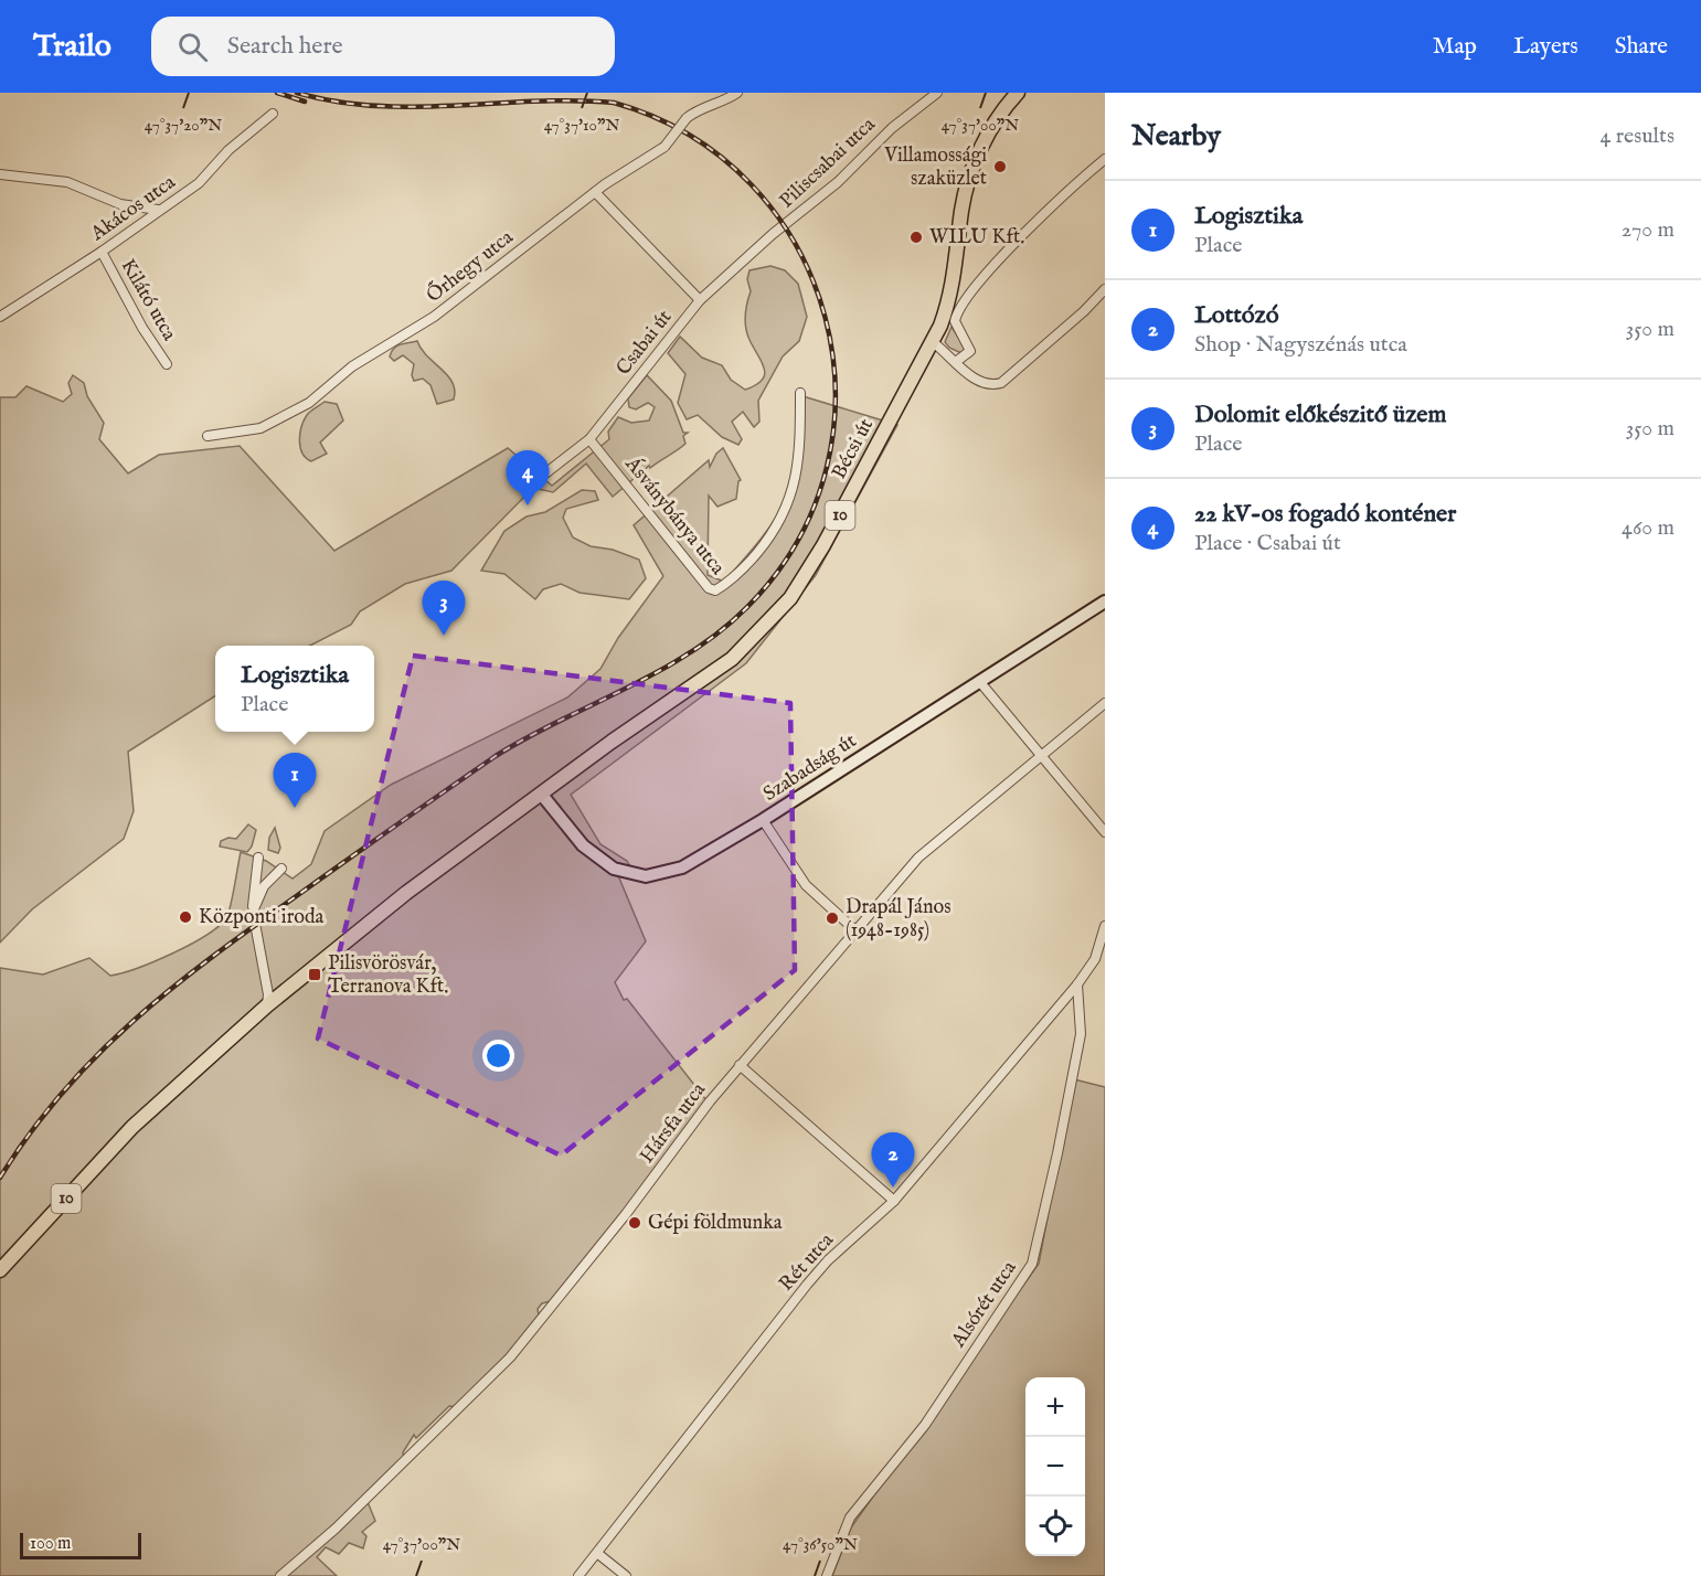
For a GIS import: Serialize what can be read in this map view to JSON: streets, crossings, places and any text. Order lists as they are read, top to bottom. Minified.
{"streets":{"main road":["Bécsi út","10","Szabadság út"],"street":["Piliscsabai utca","Akácos utca","Őrhegy utca","Kilátó utca","Csabai út","Ásványbánya utca","Hársfa utca","Rét utca","Alsórét utca"]},"crossings":[["Piliscsabai utca","Csabai út"],["Akácos utca","Kilátó utca"],["Csabai út","Ásványbánya utca"],["Bécsi út","10"],["Bécsi út","Szabadság út"],["10","Szabadság út"],["Rét utca","Alsórét utca"]],"places":{"other":["Villamossági szaküzlet","WILU Kft.","Központi iroda","Drapál János (1948-1985)","Gépi földmunka"],"transit":["Pilisvörösvár, Terranova Kft."]},"scale_bar":"100 m","page":{"header":"Trailo","search":"Search here","nav":["Map","Layers","Share"],"heading":["Nearby","4 results"],"list":[{"mark":"1","name":"Logisztika","note":"Place","value":"270 m"},{"mark":"2","name":"Lottózó","note":"Shop · Nagyszénás utca","value":"350 m"},{"mark":"3","name":"Dolomit előkészitő üzem","note":"Place","value":"350 m"},{"mark":"4","name":"22 kV-os fogadó konténer","note":"Place · Csabai út","value":"460 m"}],"pins":["4","3","1","2"],"popup":["Logisztika","Place"],"map_buttons":["+","−"],"scale":"100 m"},"coordinates":["47°37'10\"N","47°37'20\"N","47°37'00\"N","47°36'50\"N"]}
